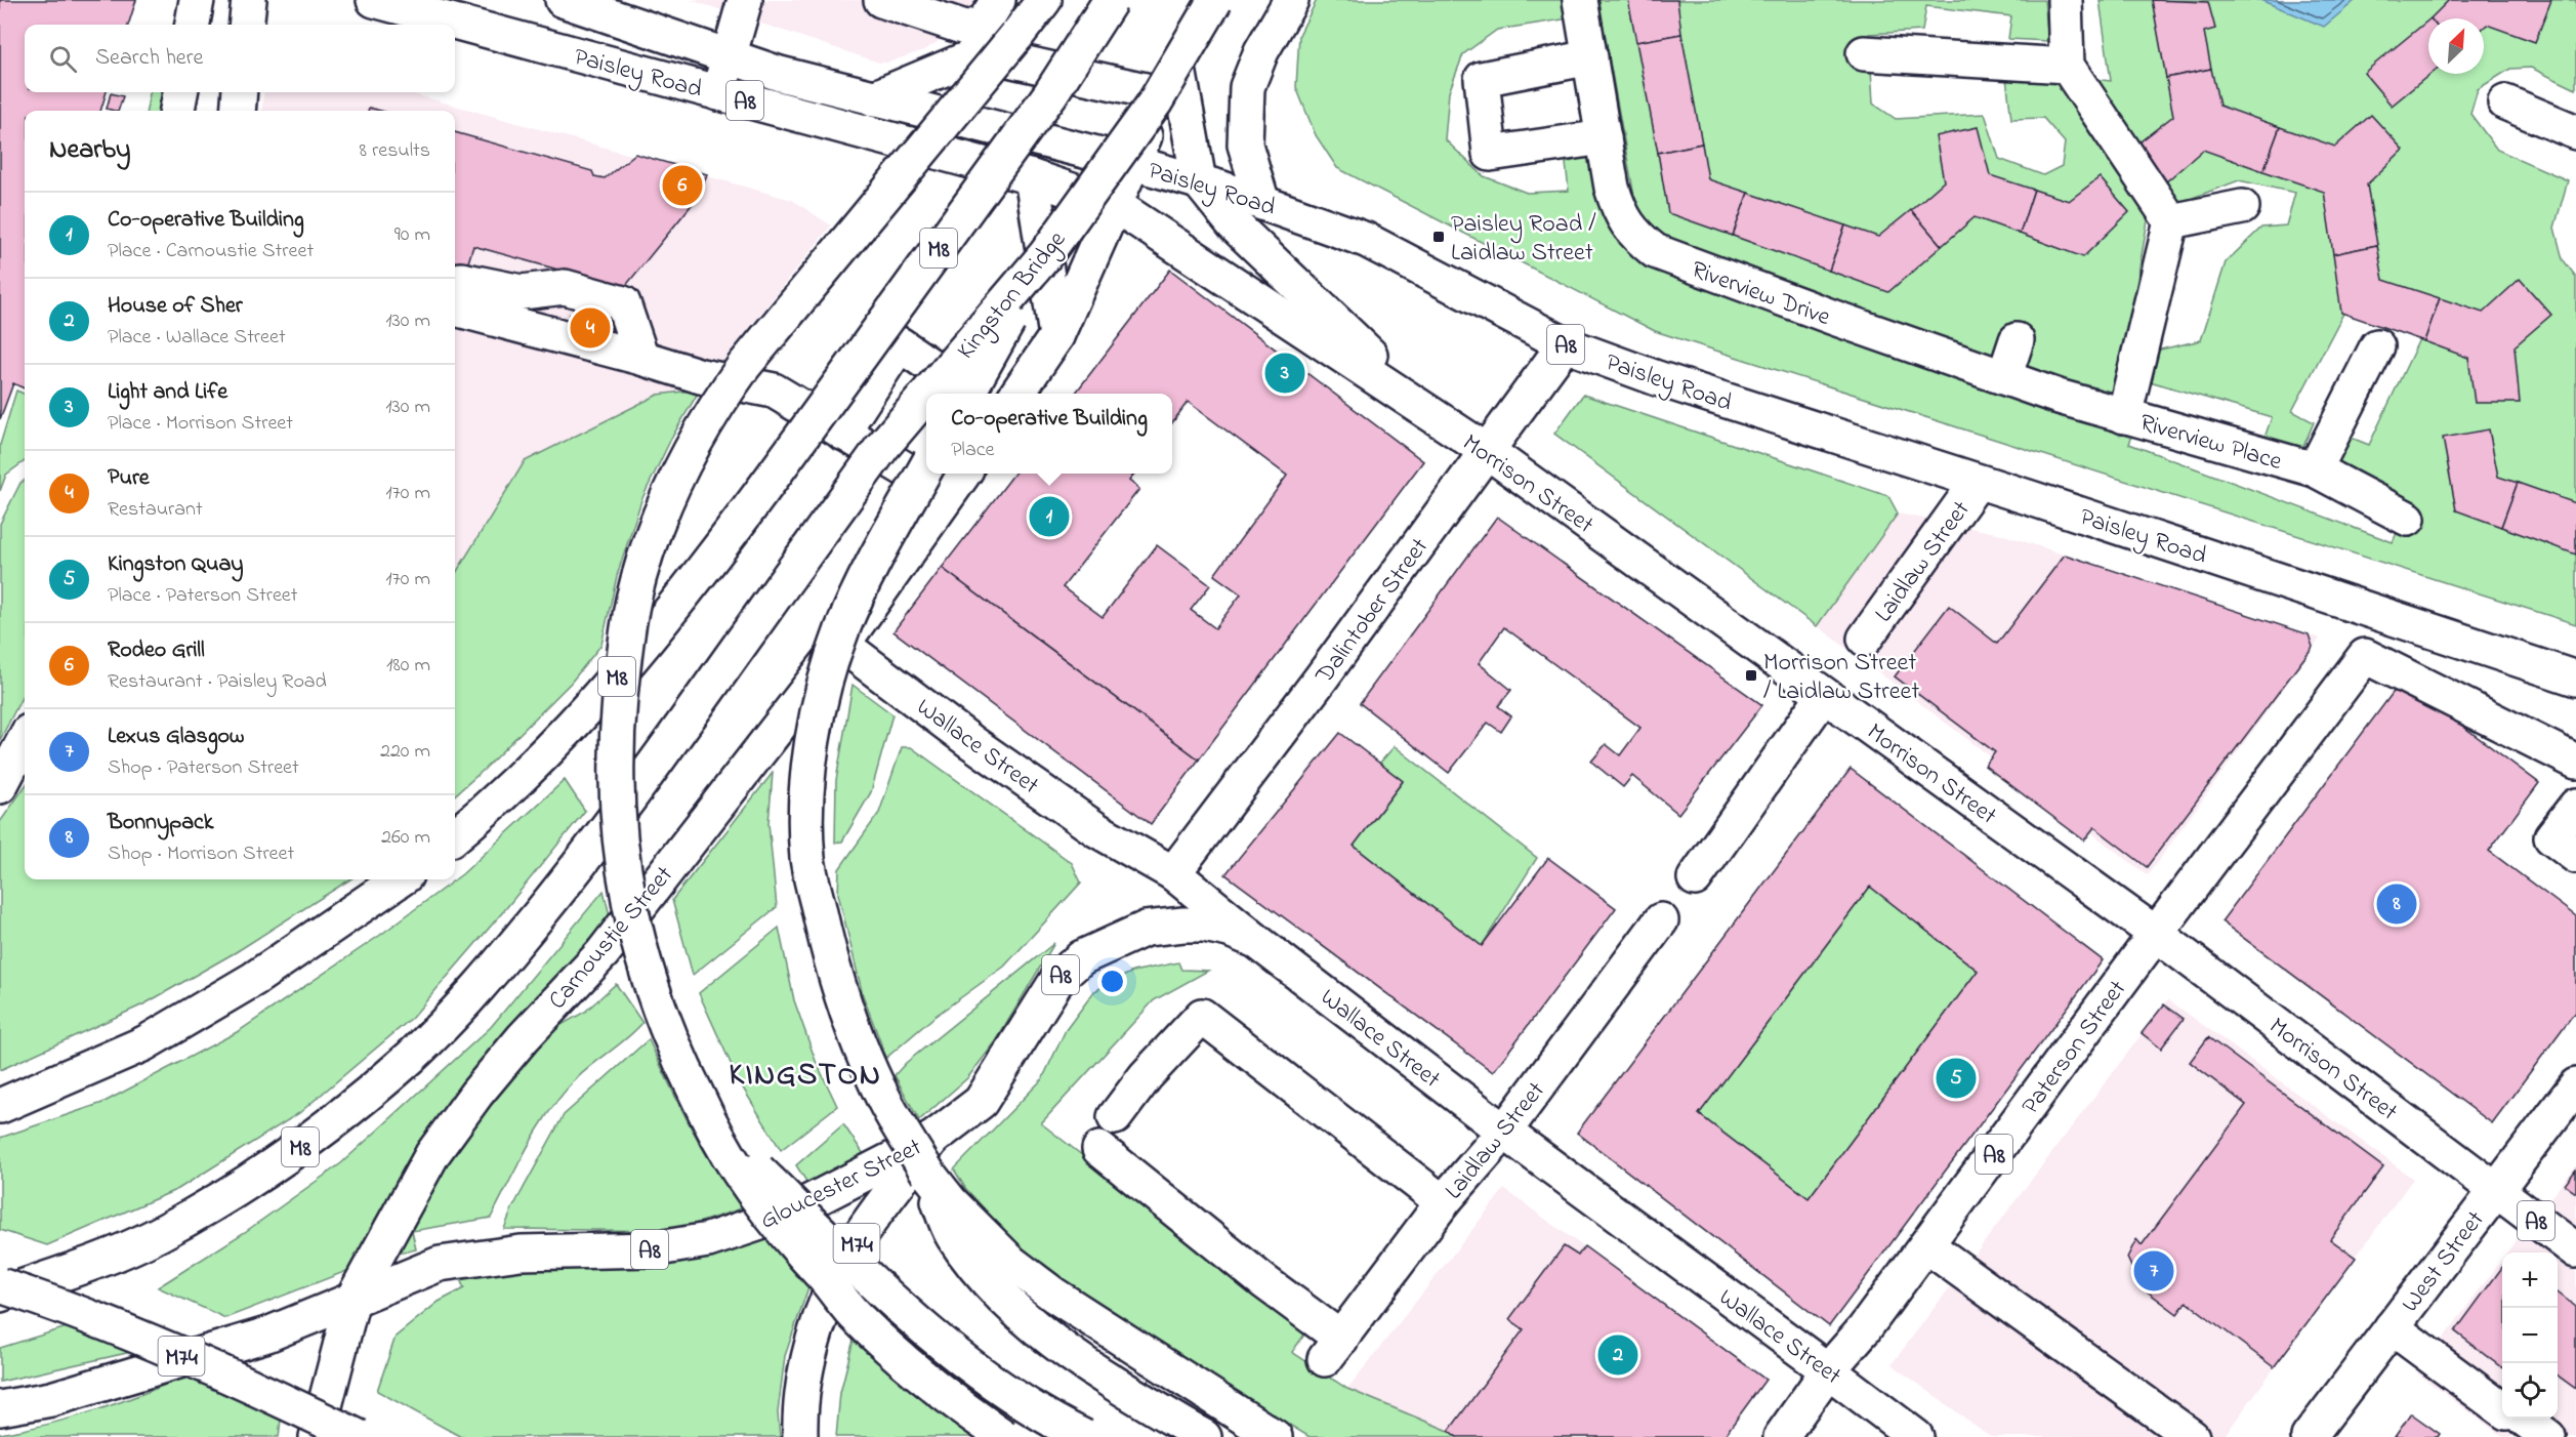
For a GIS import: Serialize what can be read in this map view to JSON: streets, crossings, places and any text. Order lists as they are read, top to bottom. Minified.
{"streets":{"main road":["Paisley Road","A8","M8","Riverview Drive","Kingston Bridge","Riverview Place","Morrison Street","Laidlaw Street","Dalintober Street","Wallace Street","Carnoustie Street","Paterson Street","Gloucester Street","M74","West Street"]},"crossings":[["Paisley Road","Morrison Street"],["Paisley Road","Laidlaw Street"],["Paisley Road","Dalintober Street"],["A8","Morrison Street"],["A8","Wallace Street"],["A8","Gloucester Street"],["A8","M74"],["A8","West Street"],["Riverview Drive","Riverview Place"],["Morrison Street","Dalintober Street"],["Morrison Street","Paterson Street"],["Morrison Street","West Street"],["Laidlaw Street","Wallace Street"],["Dalintober Street","Wallace Street"],["Wallace Street","Carnoustie Street"],["Wallace Street","Paterson Street"],["Carnoustie Street","Gloucester Street"],["Gloucester Street","M74"]],"districts":["KINGSTON"],"places":{"transit":["Paisley Road / Laidlaw Street","Morrison Street / Laidlaw Street"]},"north":"top right","page":{"search":"Search here","heading":["Nearby","8 results"],"pins":["6","4","3","1","8","5","7","2"],"list":[{"mark":"1","name":"Co-operative Building","note":"Place · Carnoustie Street","value":"90 m"},{"mark":"2","name":"House of Sher","note":"Place · Wallace Street","value":"130 m"},{"mark":"3","name":"Light and Life","note":"Place · Morrison Street","value":"130 m"},{"mark":"4","name":"Pure","note":"Restaurant","value":"170 m"},{"mark":"5","name":"Kingston Quay","note":"Place · Paterson Street","value":"170 m"},{"mark":"6","name":"Rodeo Grill","note":"Restaurant · Paisley Road","value":"180 m"},{"mark":"7","name":"Lexus Glasgow","note":"Shop · Paterson Street","value":"220 m"},{"mark":"8","name":"Bonnypack","note":"Shop · Morrison Street","value":"260 m"}],"popup":["Co-operative Building","Place"],"map_buttons":["+","−"]}}
